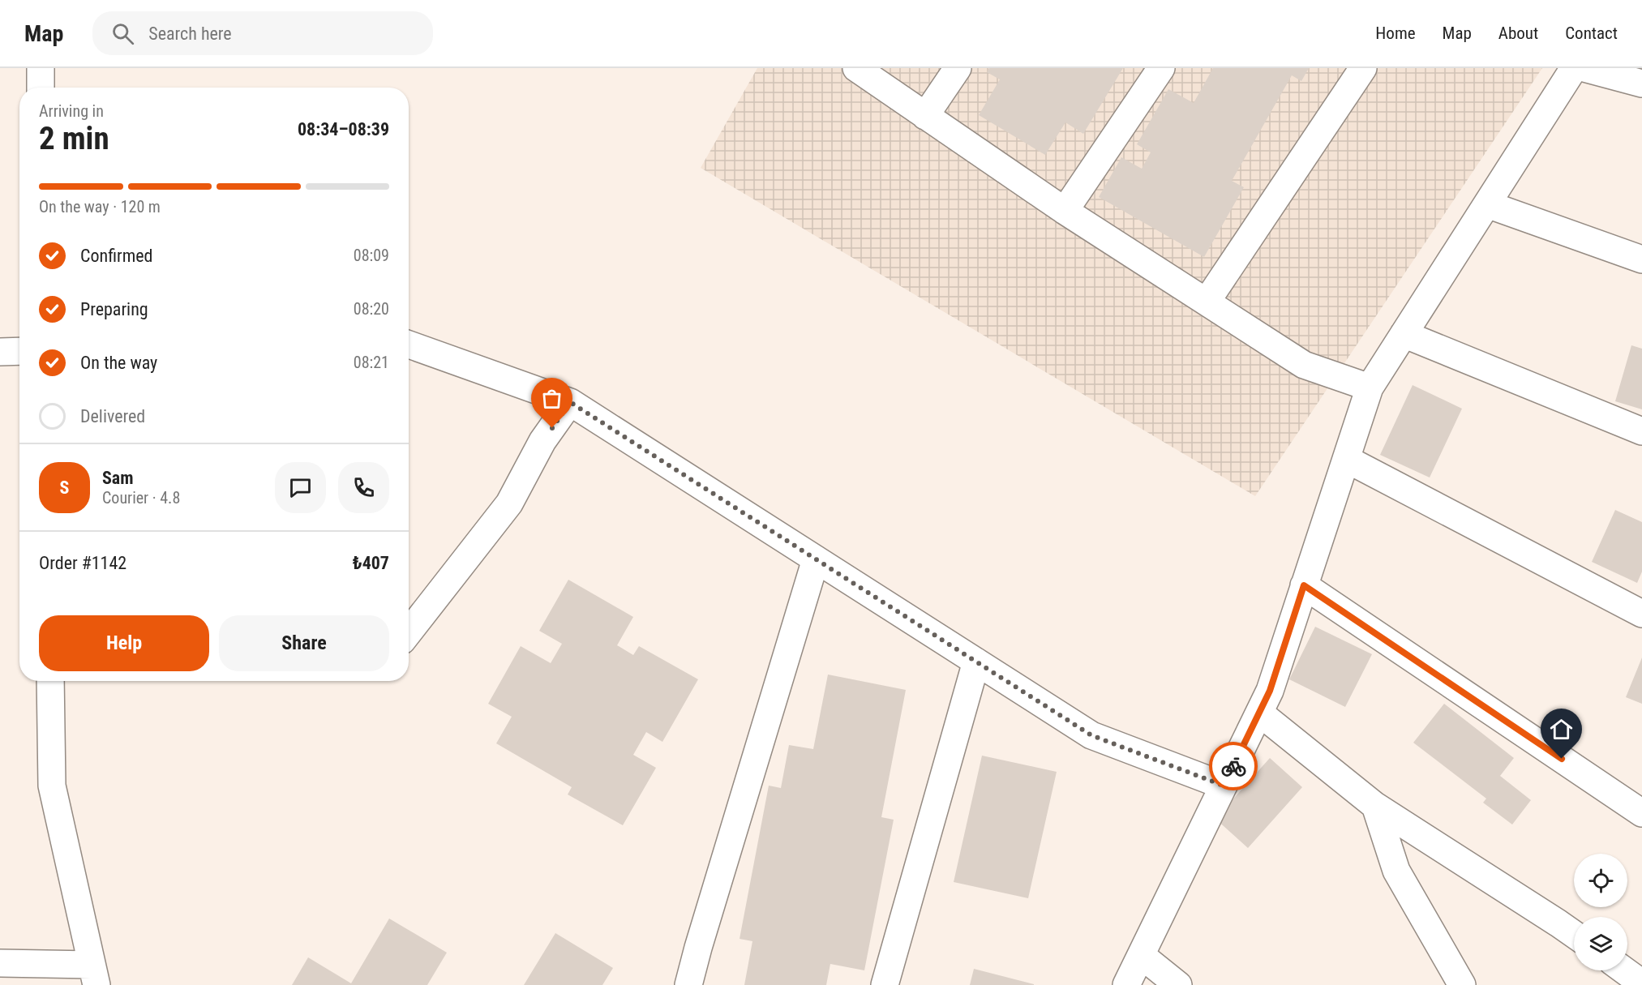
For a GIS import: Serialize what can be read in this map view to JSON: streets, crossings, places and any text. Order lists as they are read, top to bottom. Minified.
{"page":{"header":"Map","search":"Search here","nav":["Home","Map","About","Contact"],"heading":["2 min","Arriving in","08:34–08:39"],"panel":["Sam","Courier · 4.8","Order #1142","₺407"],"bar":"On the way · 120 m","list":[["Confirmed","08:09"],["Preparing","08:20"],["On the way","08:21"],"Delivered"],"round":"S","buttons":["Help","Share"]}}
